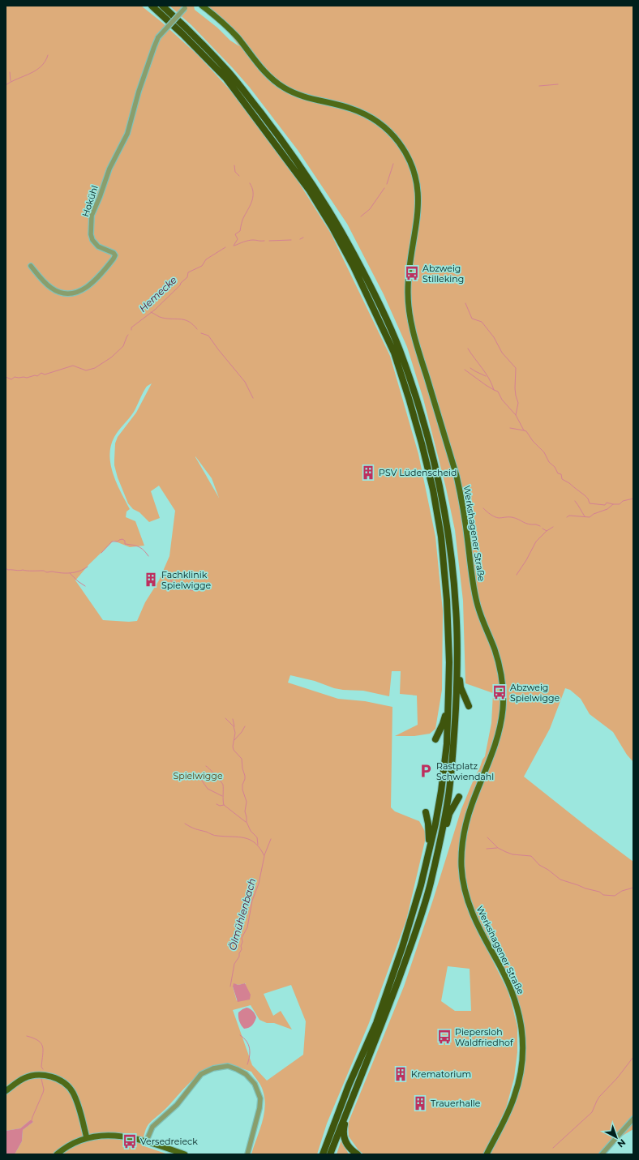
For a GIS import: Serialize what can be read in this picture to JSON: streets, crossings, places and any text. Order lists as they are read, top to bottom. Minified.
{"streets":{"main road":["Werkshagener Straße"],"street":["Hokühl"]},"water":["Hemecke","Ölmühlenbach"],"parks":["Spielwigge"],"places":{"bus stop":["Abzweig Stilleking","Abzweig Spielwigge","Piepersloh Waldfriedhof","Versedreieck"],"building":["PSV Lüdenscheid","Fachklinik Spielwigge","Krematorium","Trauerhalle"],"parking":["Rastplatz Schwiendahl"]},"north":"bottom right"}
